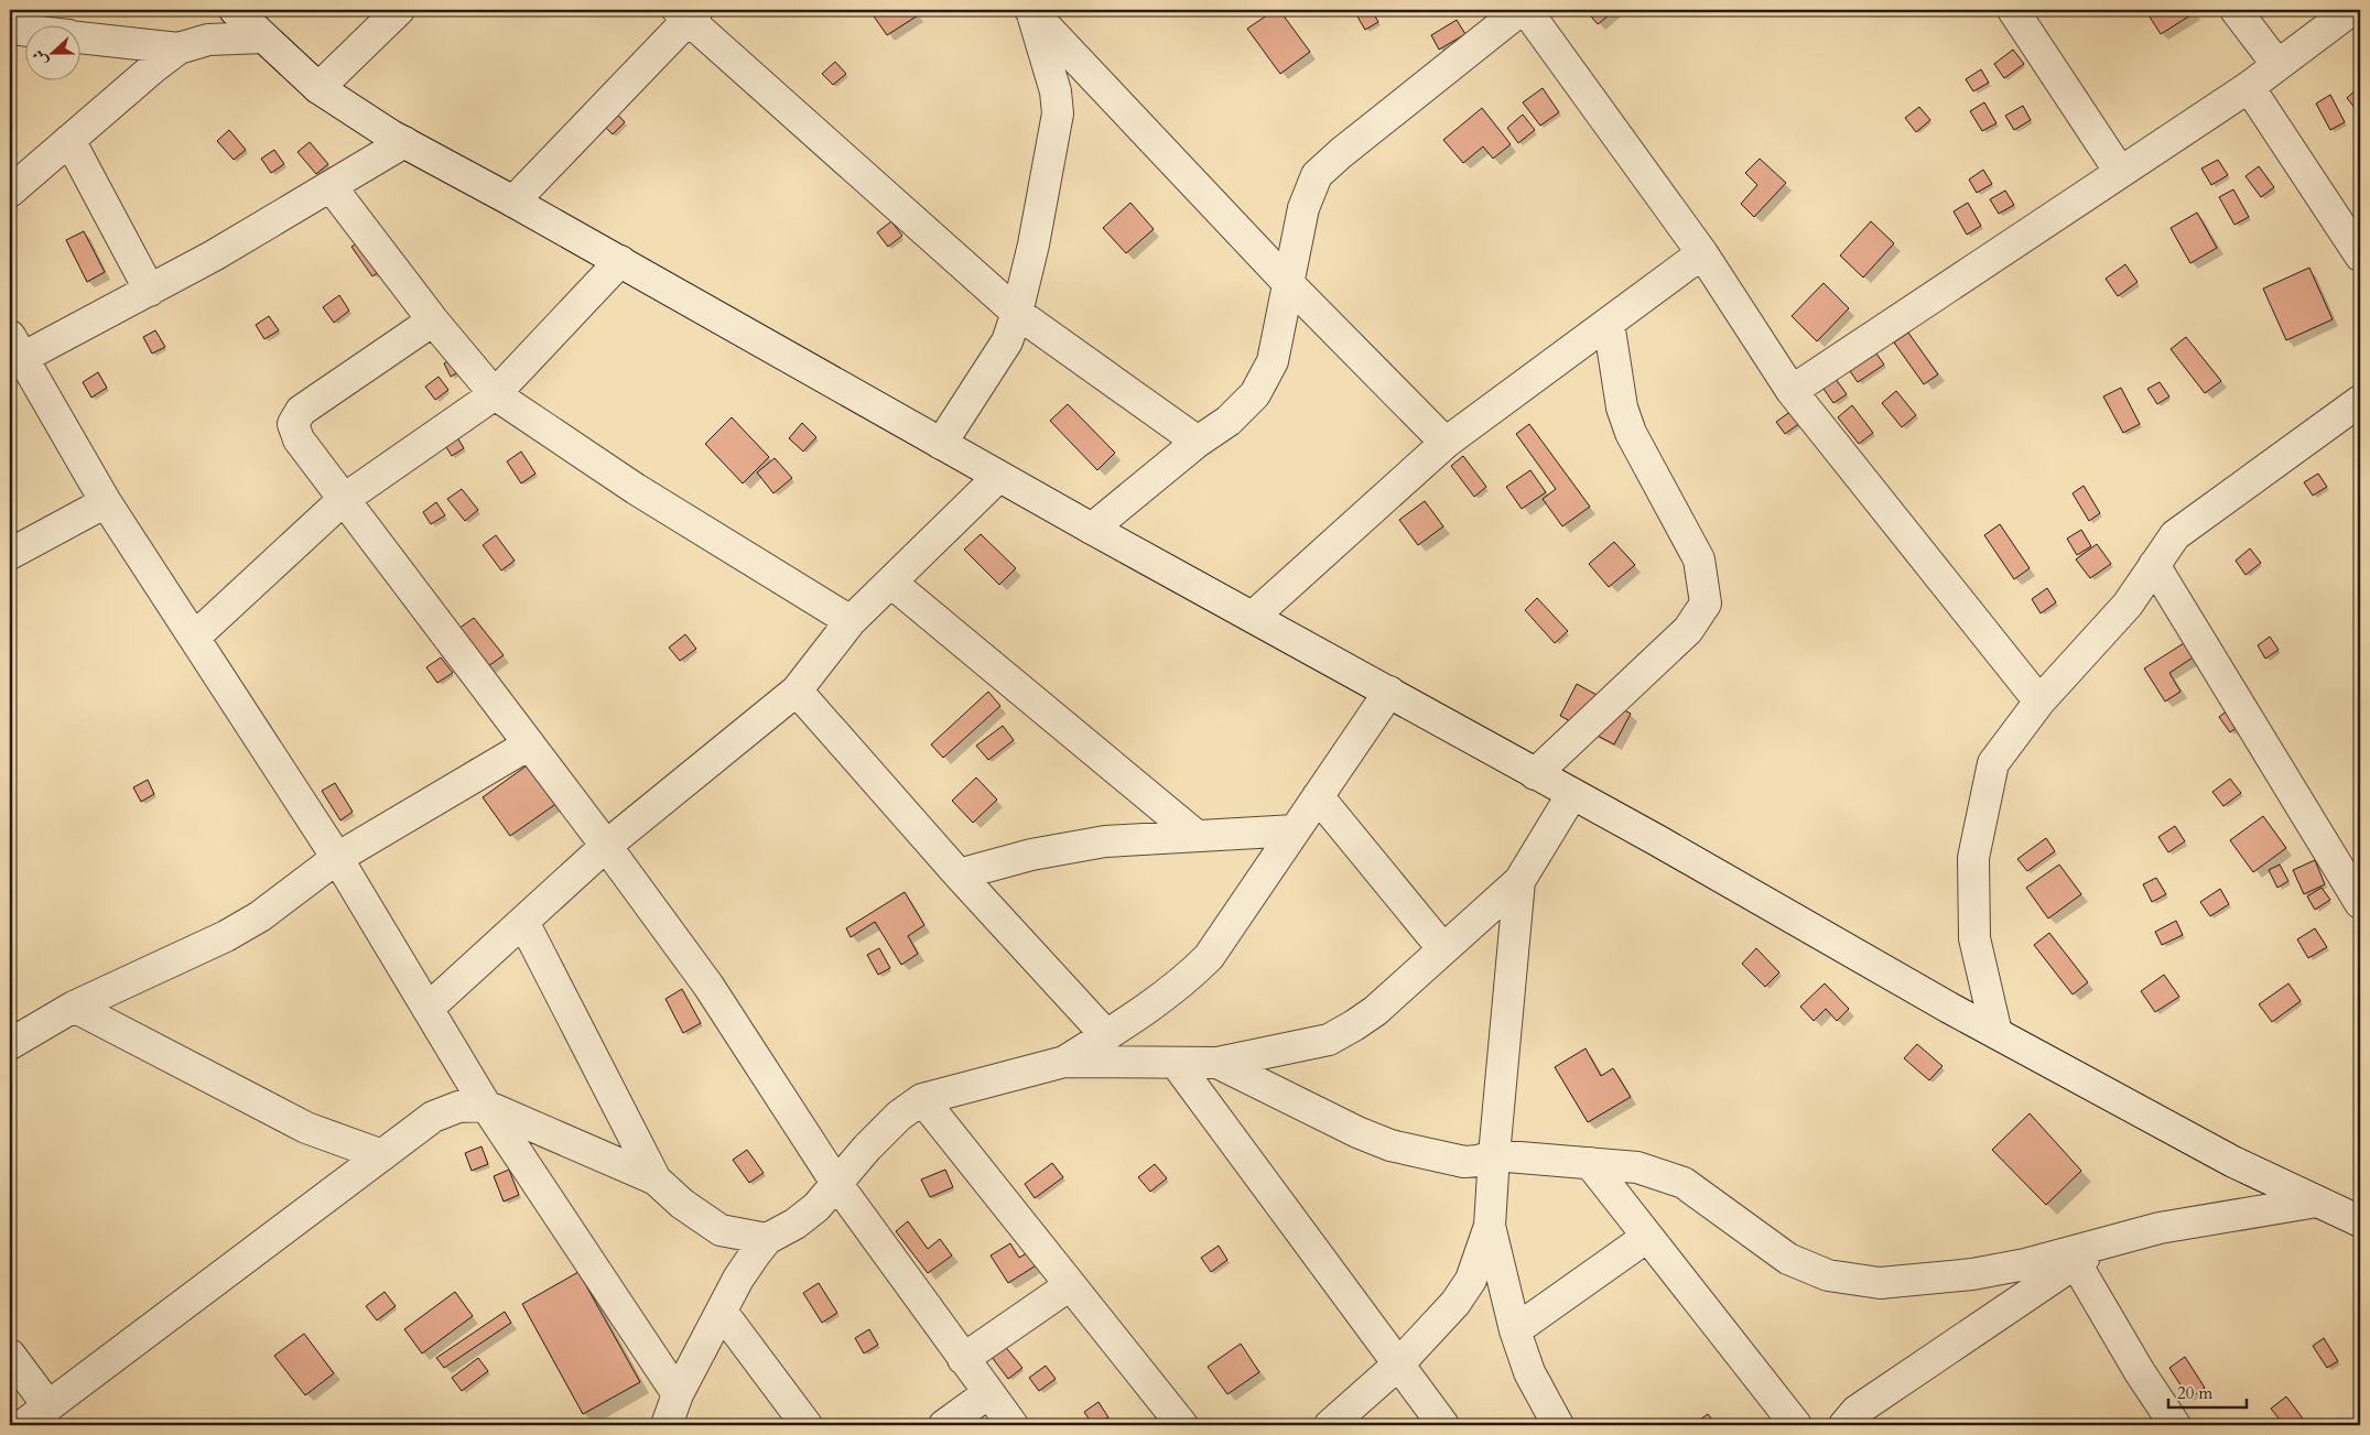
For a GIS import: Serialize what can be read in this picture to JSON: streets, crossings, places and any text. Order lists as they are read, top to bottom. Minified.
{"scale_bar":"20 m","north":"left"}
